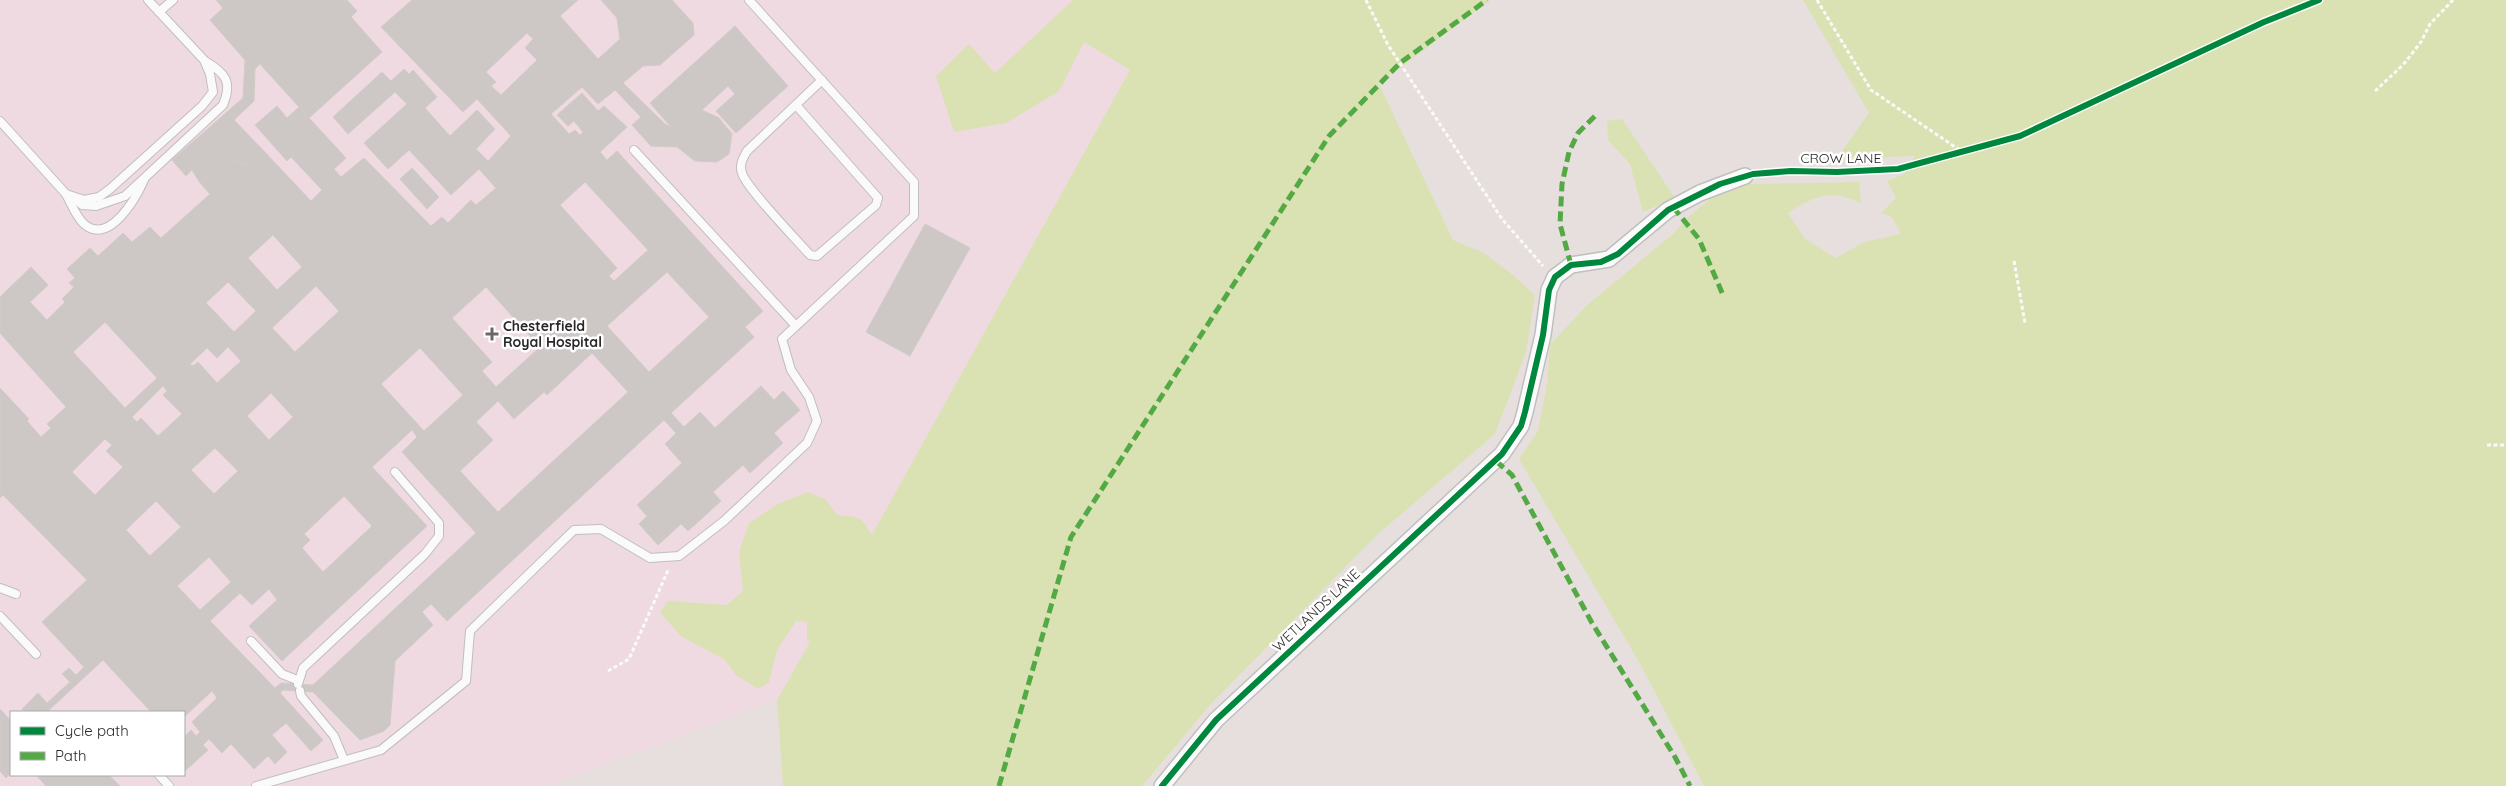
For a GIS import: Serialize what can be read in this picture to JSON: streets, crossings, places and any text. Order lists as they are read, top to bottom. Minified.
{"streets":{"street":["WETLANDS LANE"],"cycle path":["CROW LANE"]},"places":{"health":["Chesterfield Royal Hospital"]},"legend":["Cycle path","Path"]}
